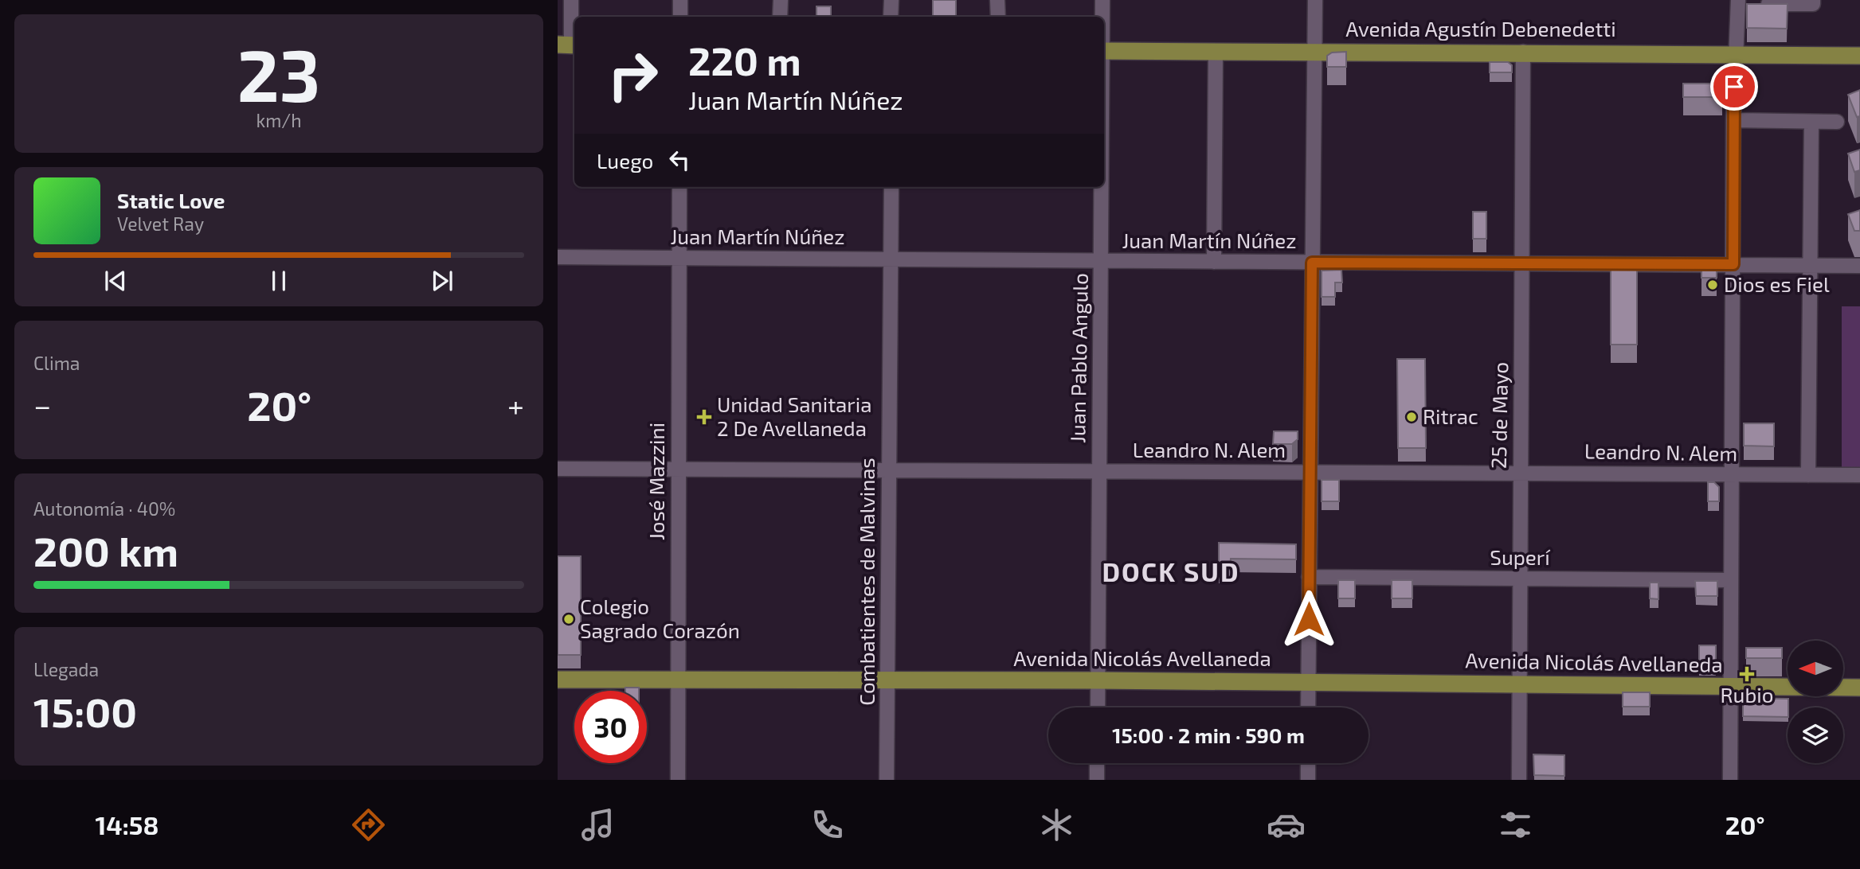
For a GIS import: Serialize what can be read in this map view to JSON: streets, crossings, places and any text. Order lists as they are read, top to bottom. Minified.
{"streets":{"main road":["Avenida Agustín Debenedetti","Avenida Nicolás Avellaneda"],"street":["Juan Martín Núñez","Juan Pablo Angulo","25 de Mayo","Leandro N. Alem","José Mazzini","Superí","Combatientes de Malvinas"]},"crossings":[["Avenida Agustín Debenedetti","25 de Mayo"],["Juan Martín Núñez","Juan Pablo Angulo"],["Juan Martín Núñez","25 de Mayo"],["Juan Martín Núñez","José Mazzini"],["Juan Martín Núñez","Combatientes de Malvinas"],["Juan Pablo Angulo","Leandro N. Alem"],["Juan Pablo Angulo","Avenida Nicolás Avellaneda"],["25 de Mayo","Leandro N. Alem"],["25 de Mayo","Superí"],["25 de Mayo","Avenida Nicolás Avellaneda"],["Leandro N. Alem","José Mazzini"],["Leandro N. Alem","Combatientes de Malvinas"],["José Mazzini","Avenida Nicolás Avellaneda"],["Combatientes de Malvinas","Avenida Nicolás Avellaneda"]],"districts":["DOCK SUD"],"places":{"other":["Dios es Fiel","Ritrac","Colegio Sagrado Corazón"],"health":["Unidad Sanitaria 2 De Avellaneda","Rubio"]},"north":"left","page":{"tile":[["23","km/h"],"Clima",["Autonomía · 40%","200 km"],["Llegada","15:00"]],"turn":["220 m","Juan Martín Núñez"],"then":"Luego","song":["Static Love","Velvet Ray"],"heat":["−","20°","+"],"limit":"30","trip":"15:00 · 2 min · 590 m","tabs":["14:58","20°"]}}
